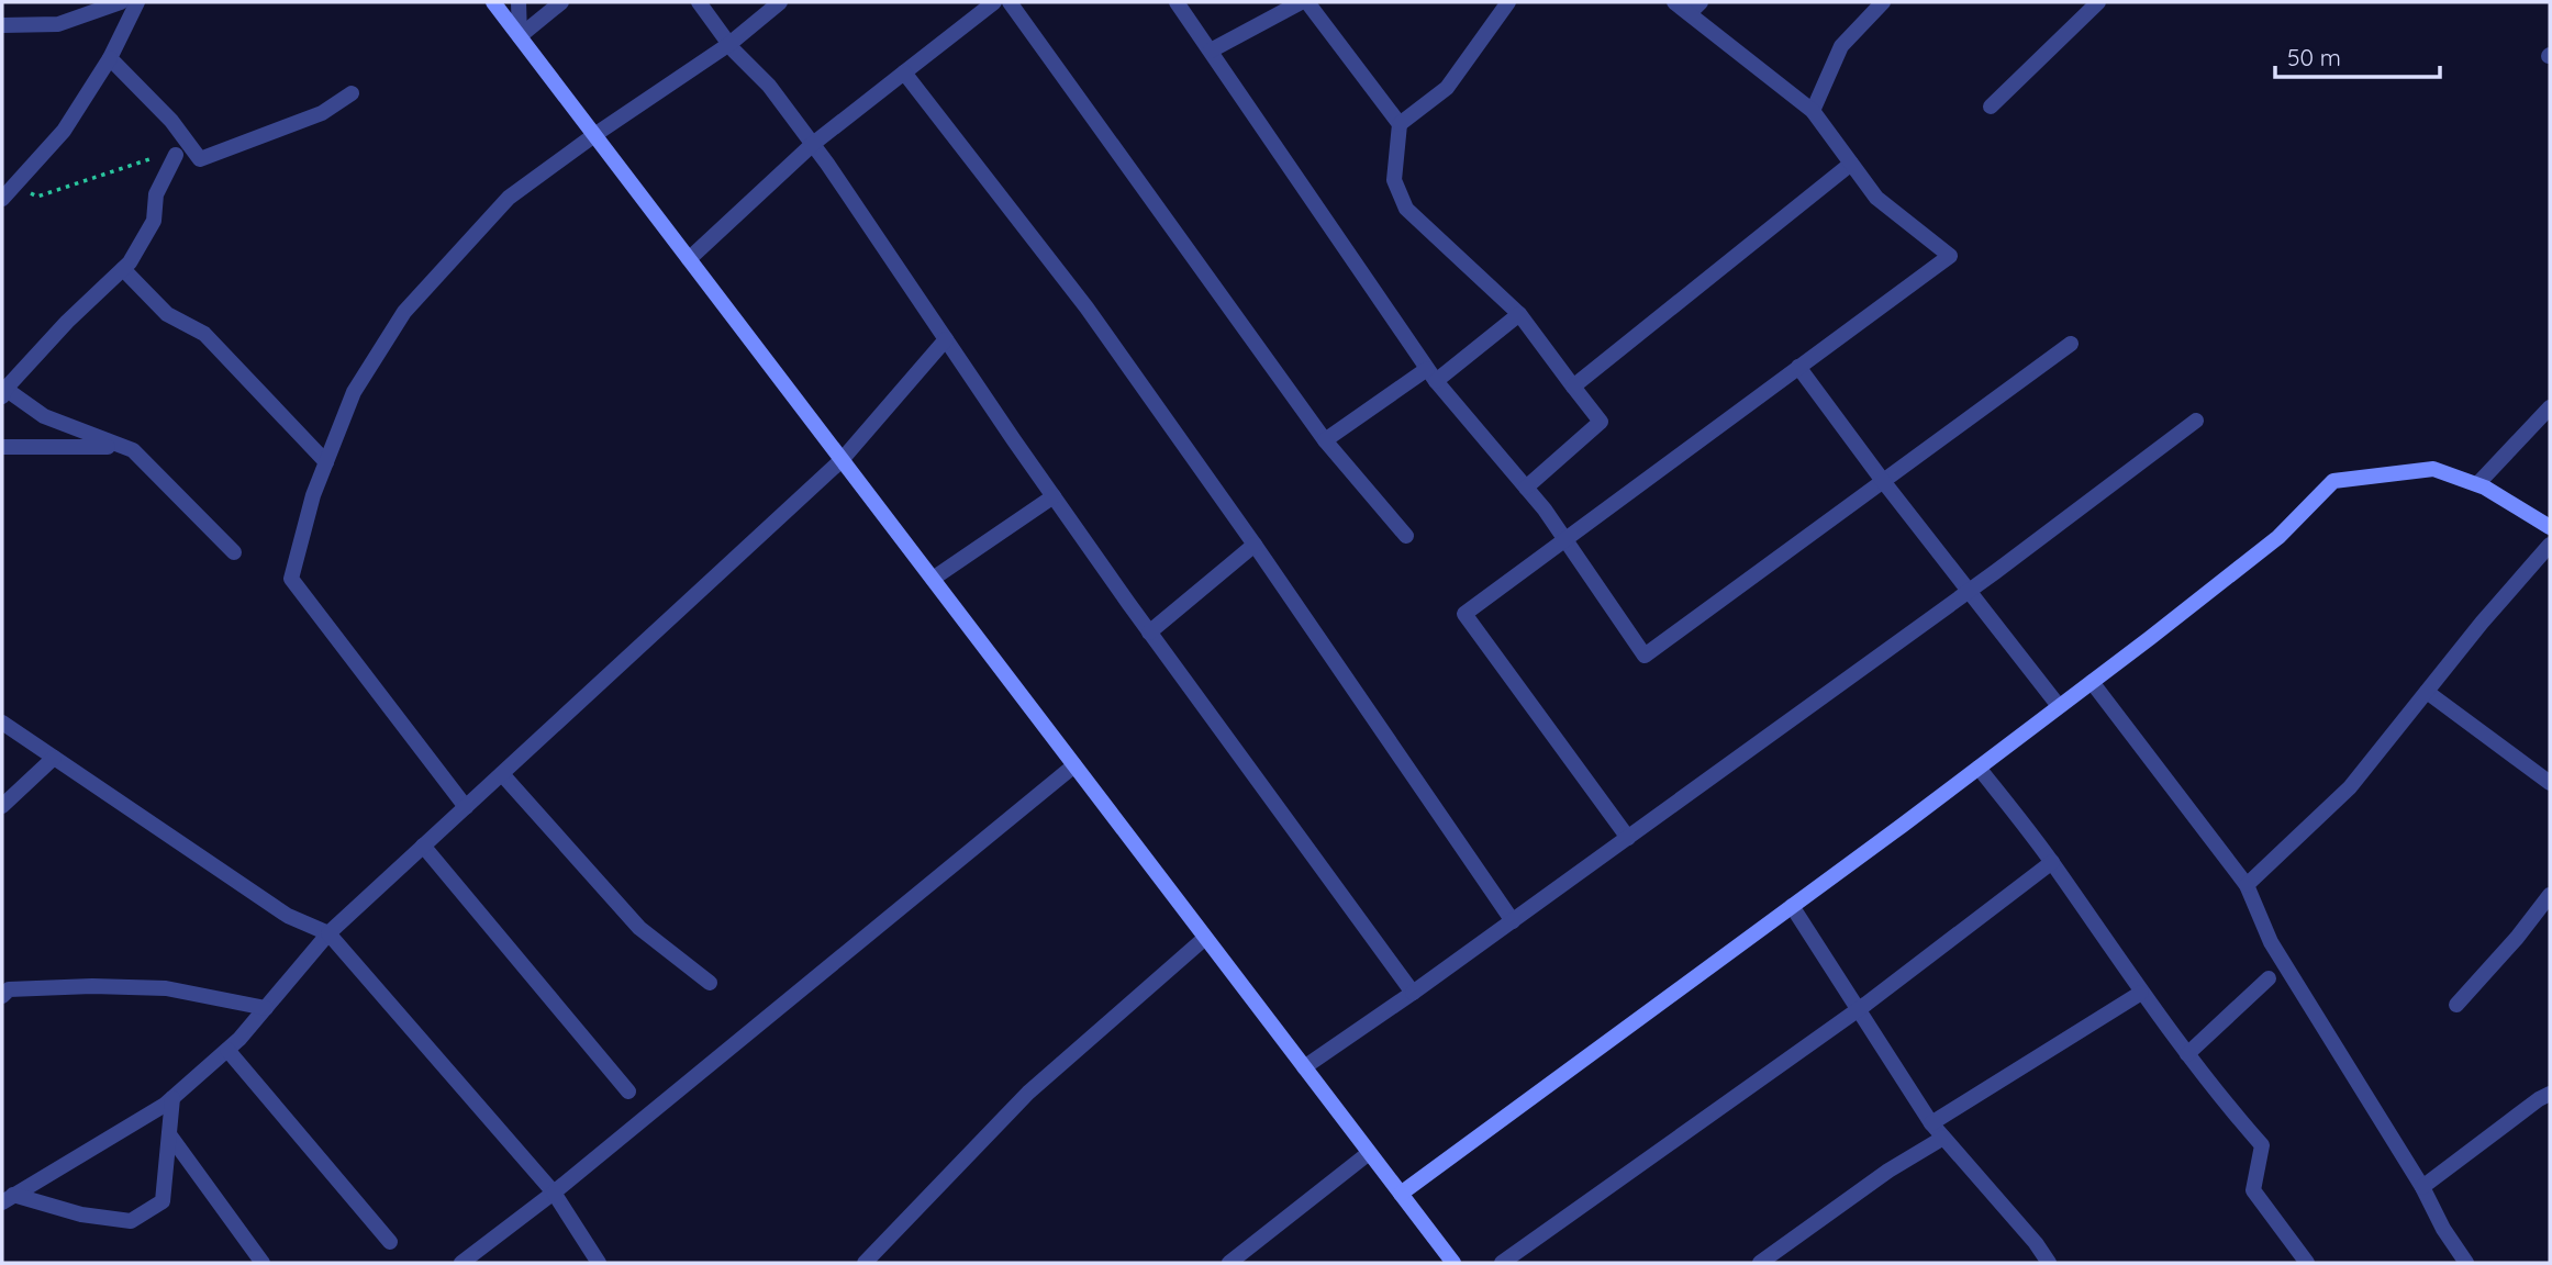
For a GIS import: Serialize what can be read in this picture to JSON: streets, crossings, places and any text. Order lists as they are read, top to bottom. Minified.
{"scale_bar":"50 m"}
